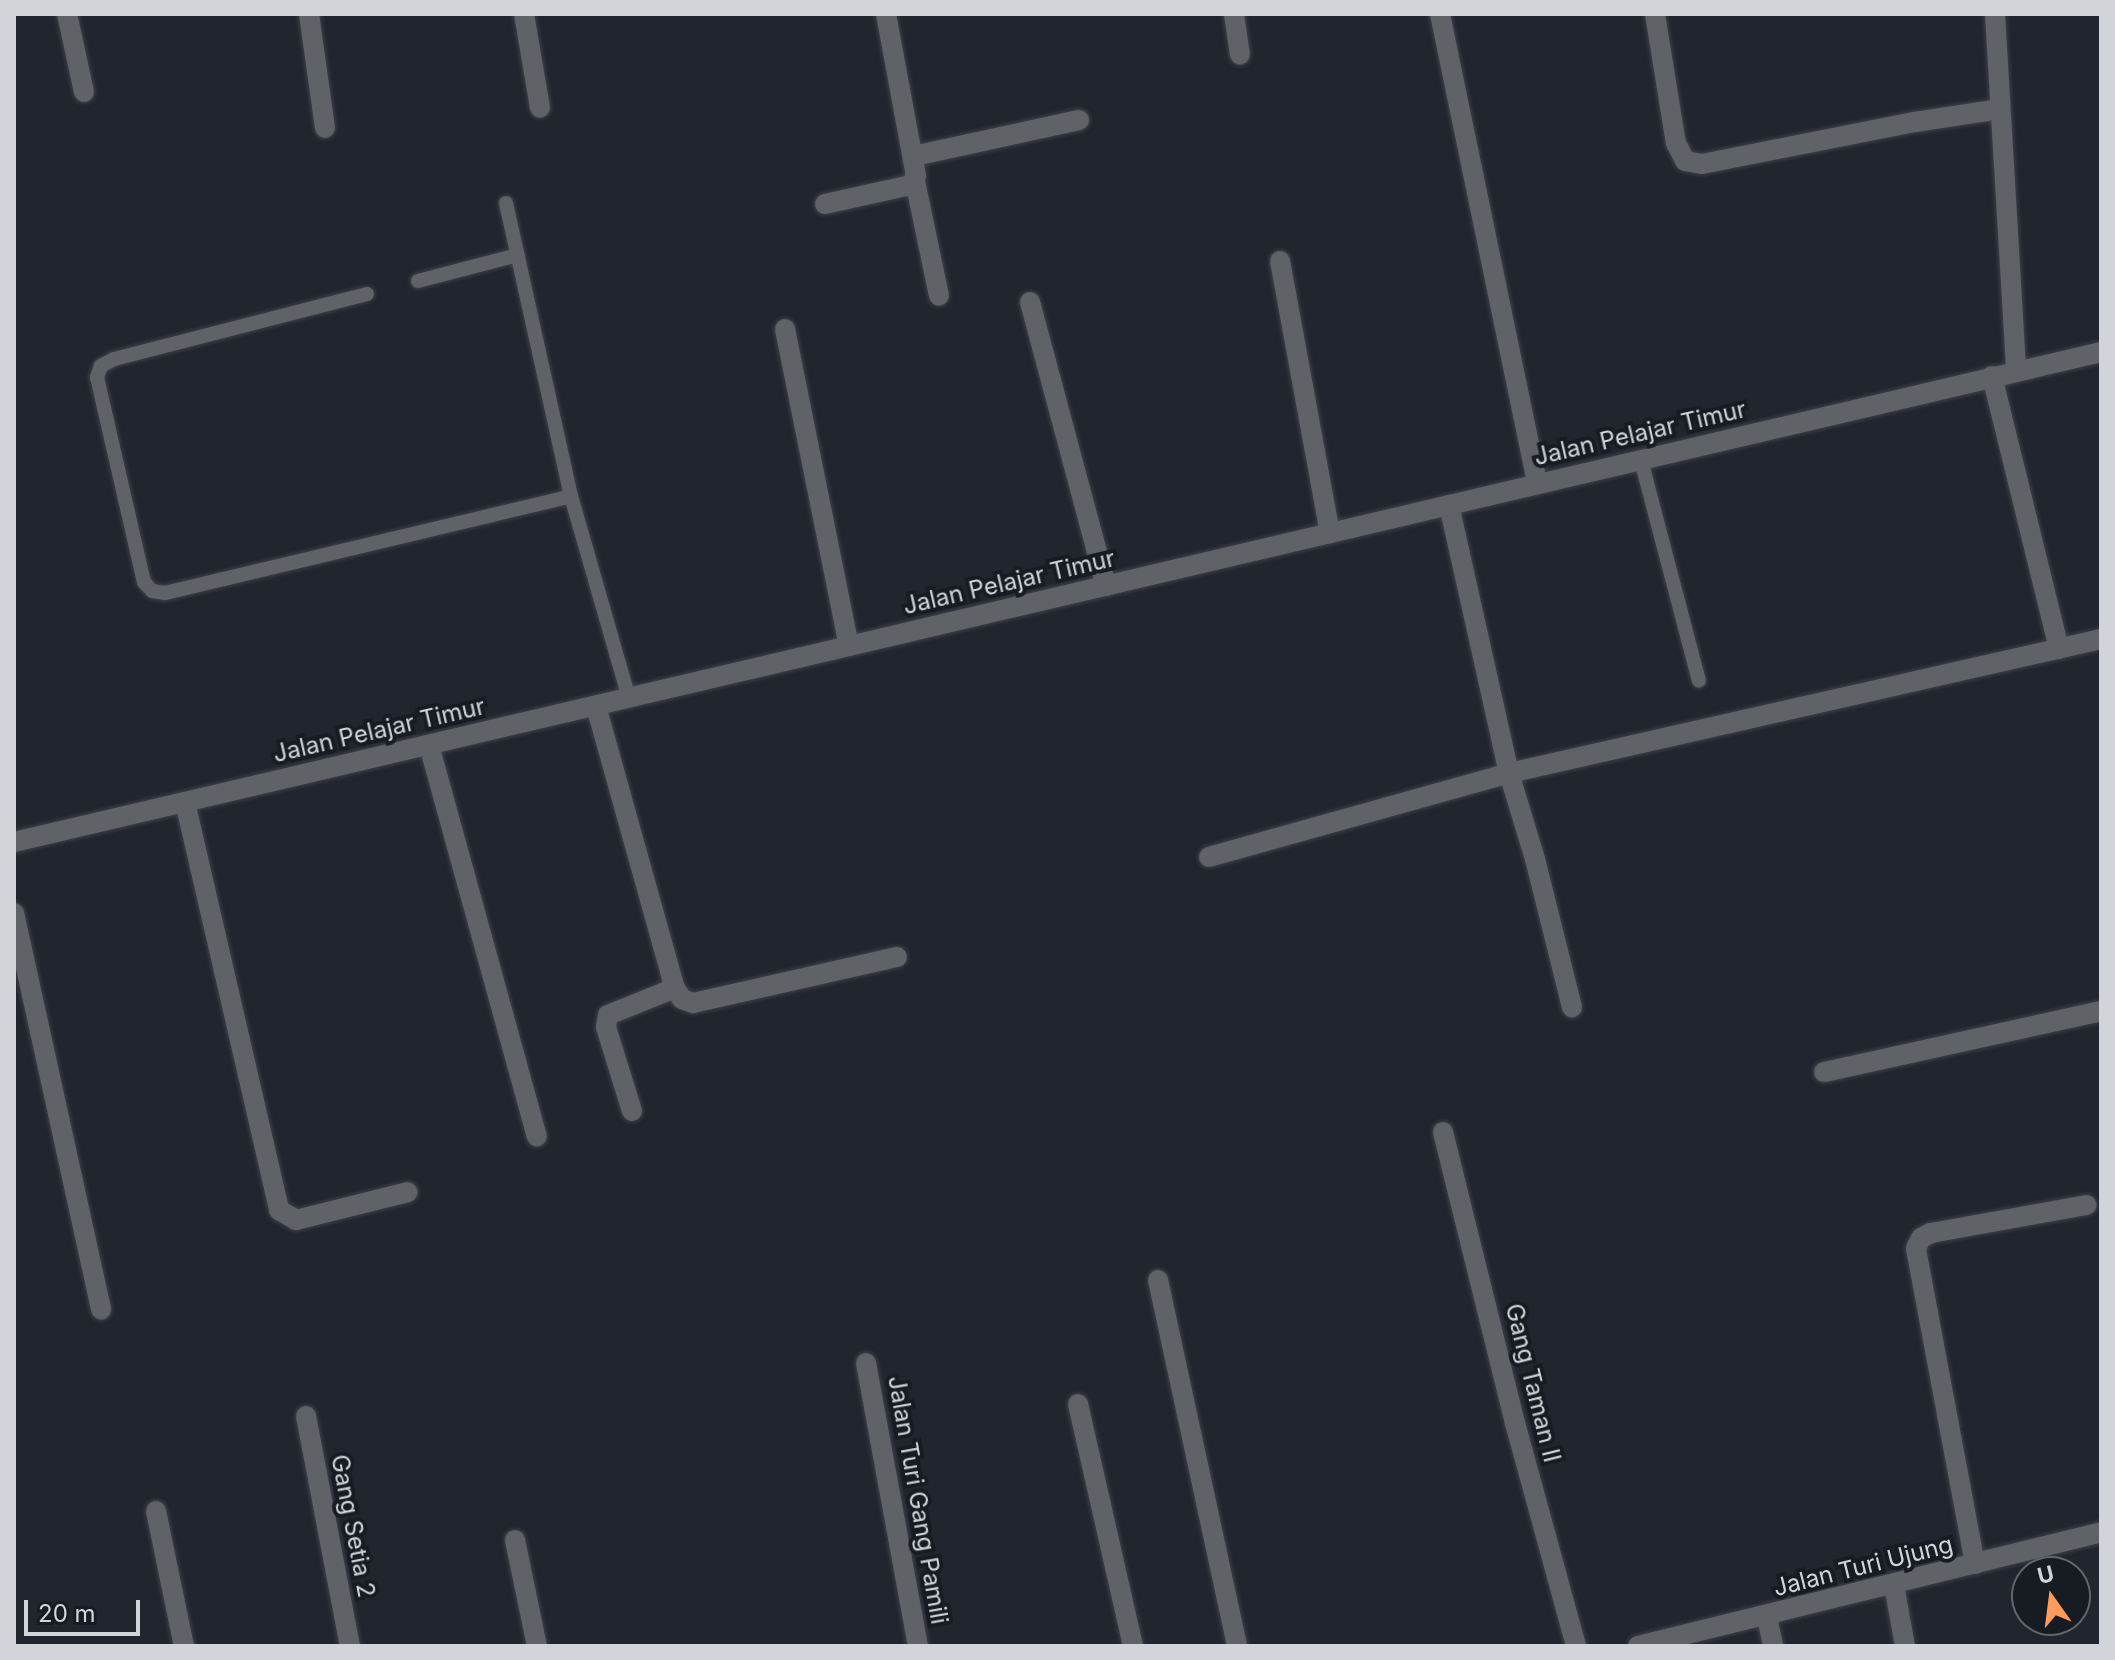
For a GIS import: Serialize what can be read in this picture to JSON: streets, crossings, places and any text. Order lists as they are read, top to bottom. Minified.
{"streets":{"street":["Jalan Pelajar Timur","Gang Taman II","Jalan Turi Gang Pamili","Gang Setia 2","Jalan Turi Ujung"]},"scale_bar":"20 m","north":"top"}
